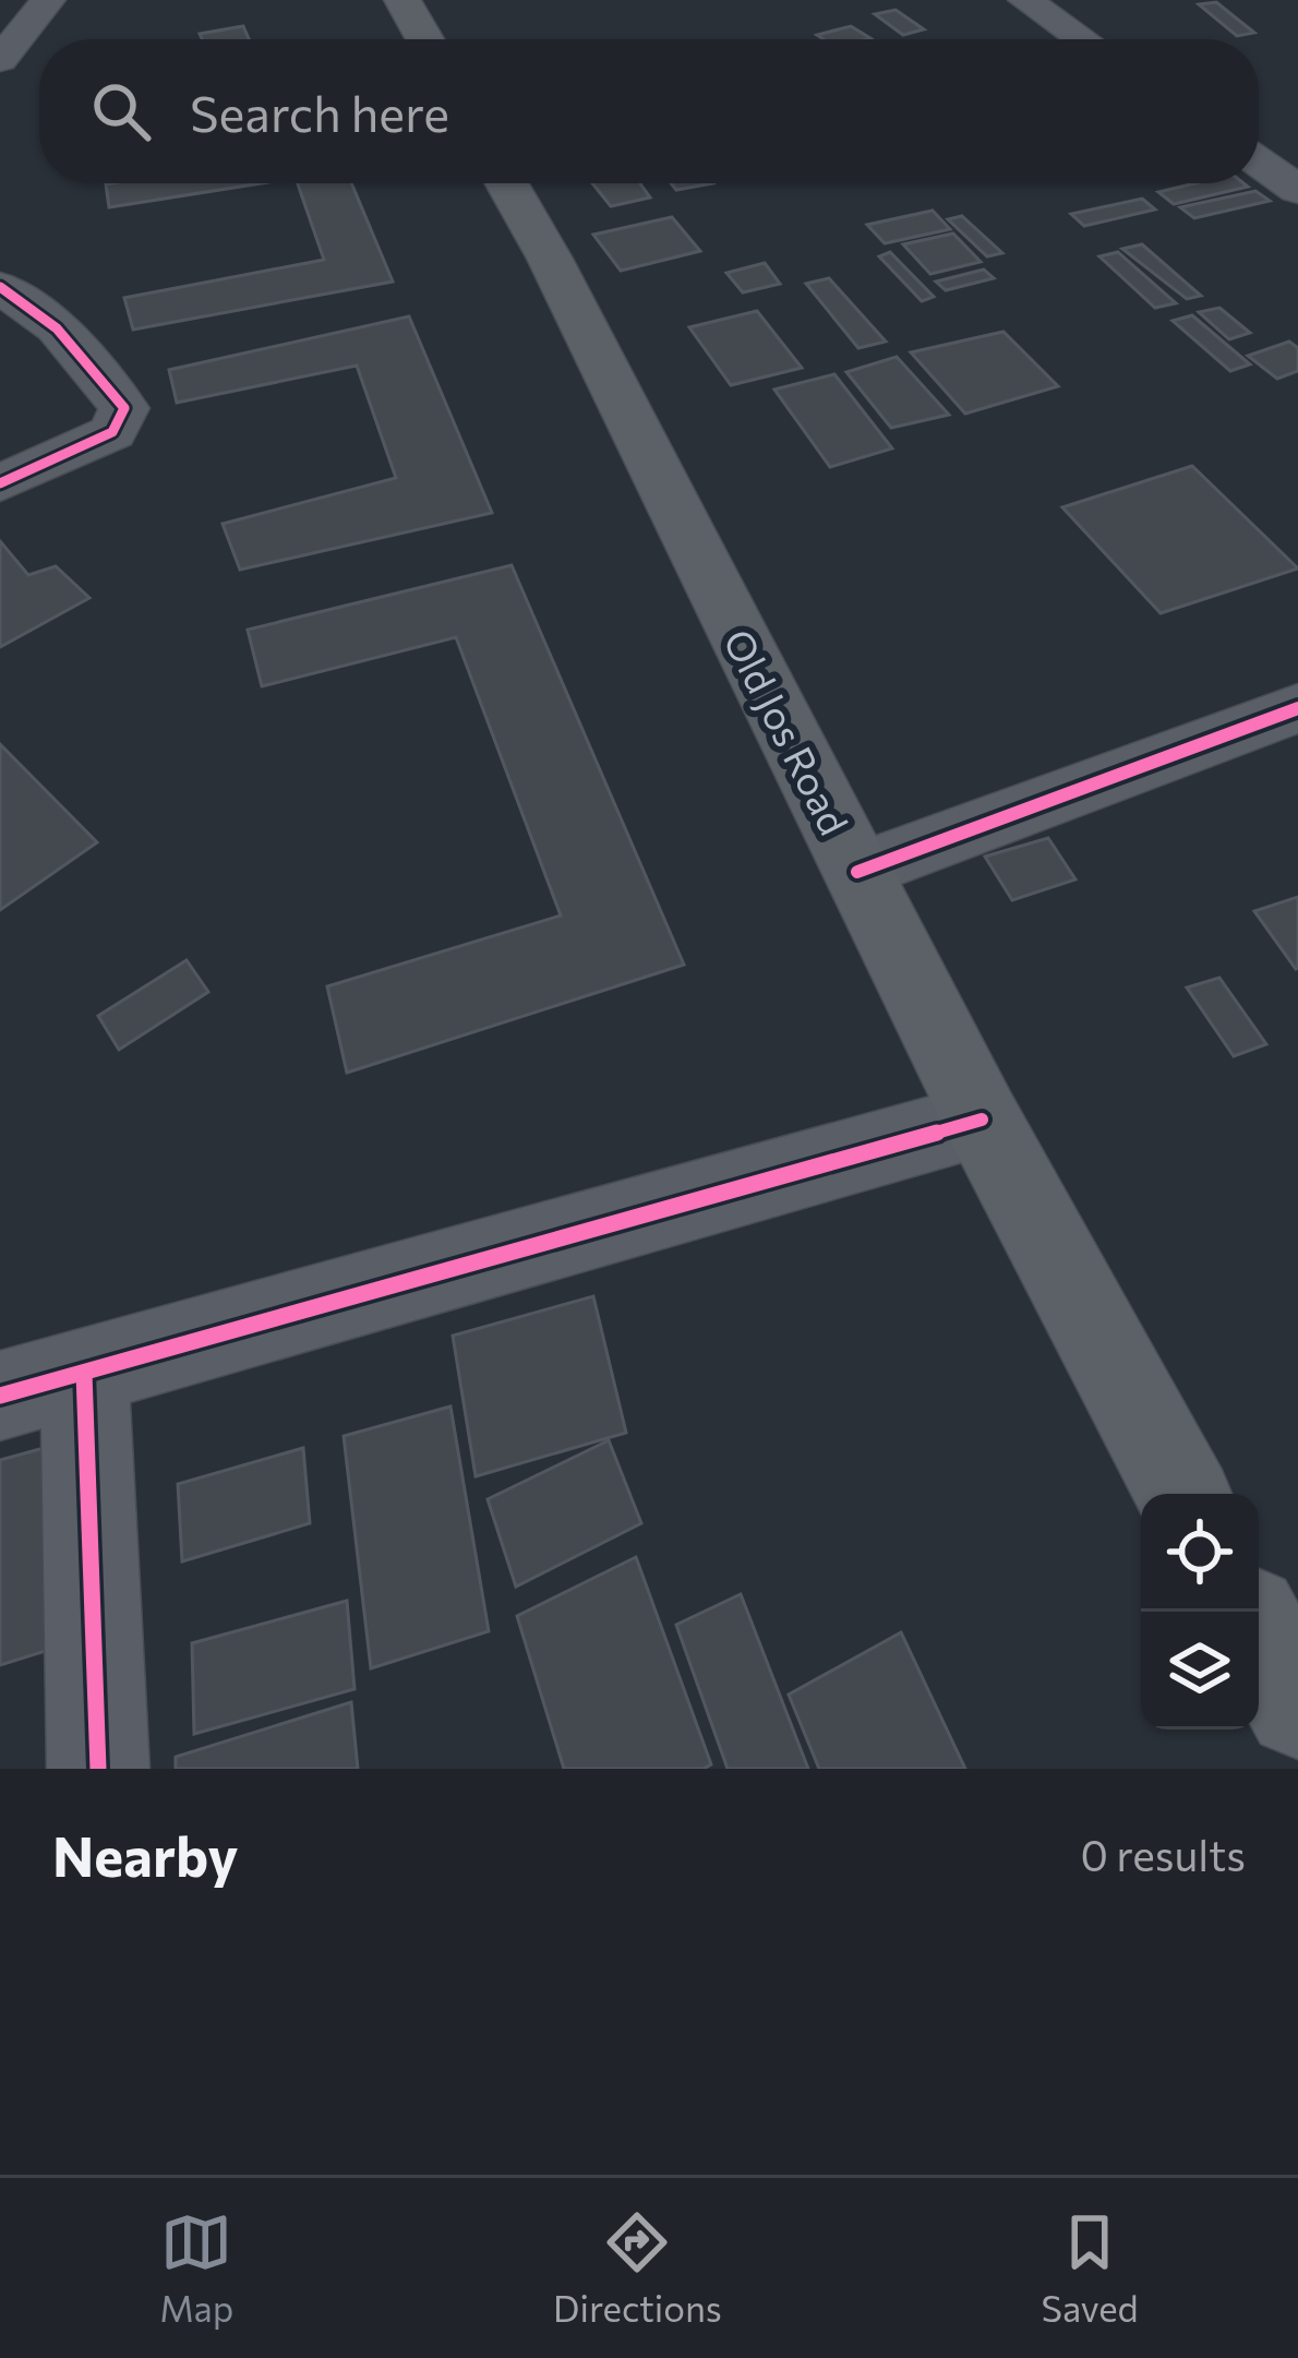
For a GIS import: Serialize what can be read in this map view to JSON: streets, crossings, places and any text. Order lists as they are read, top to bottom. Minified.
{"streets":{"main road":["Old Jos Road"]},"page":{"search":"Search here","heading":["Nearby","0 results"],"nav":["Map","Directions","Saved"]}}
